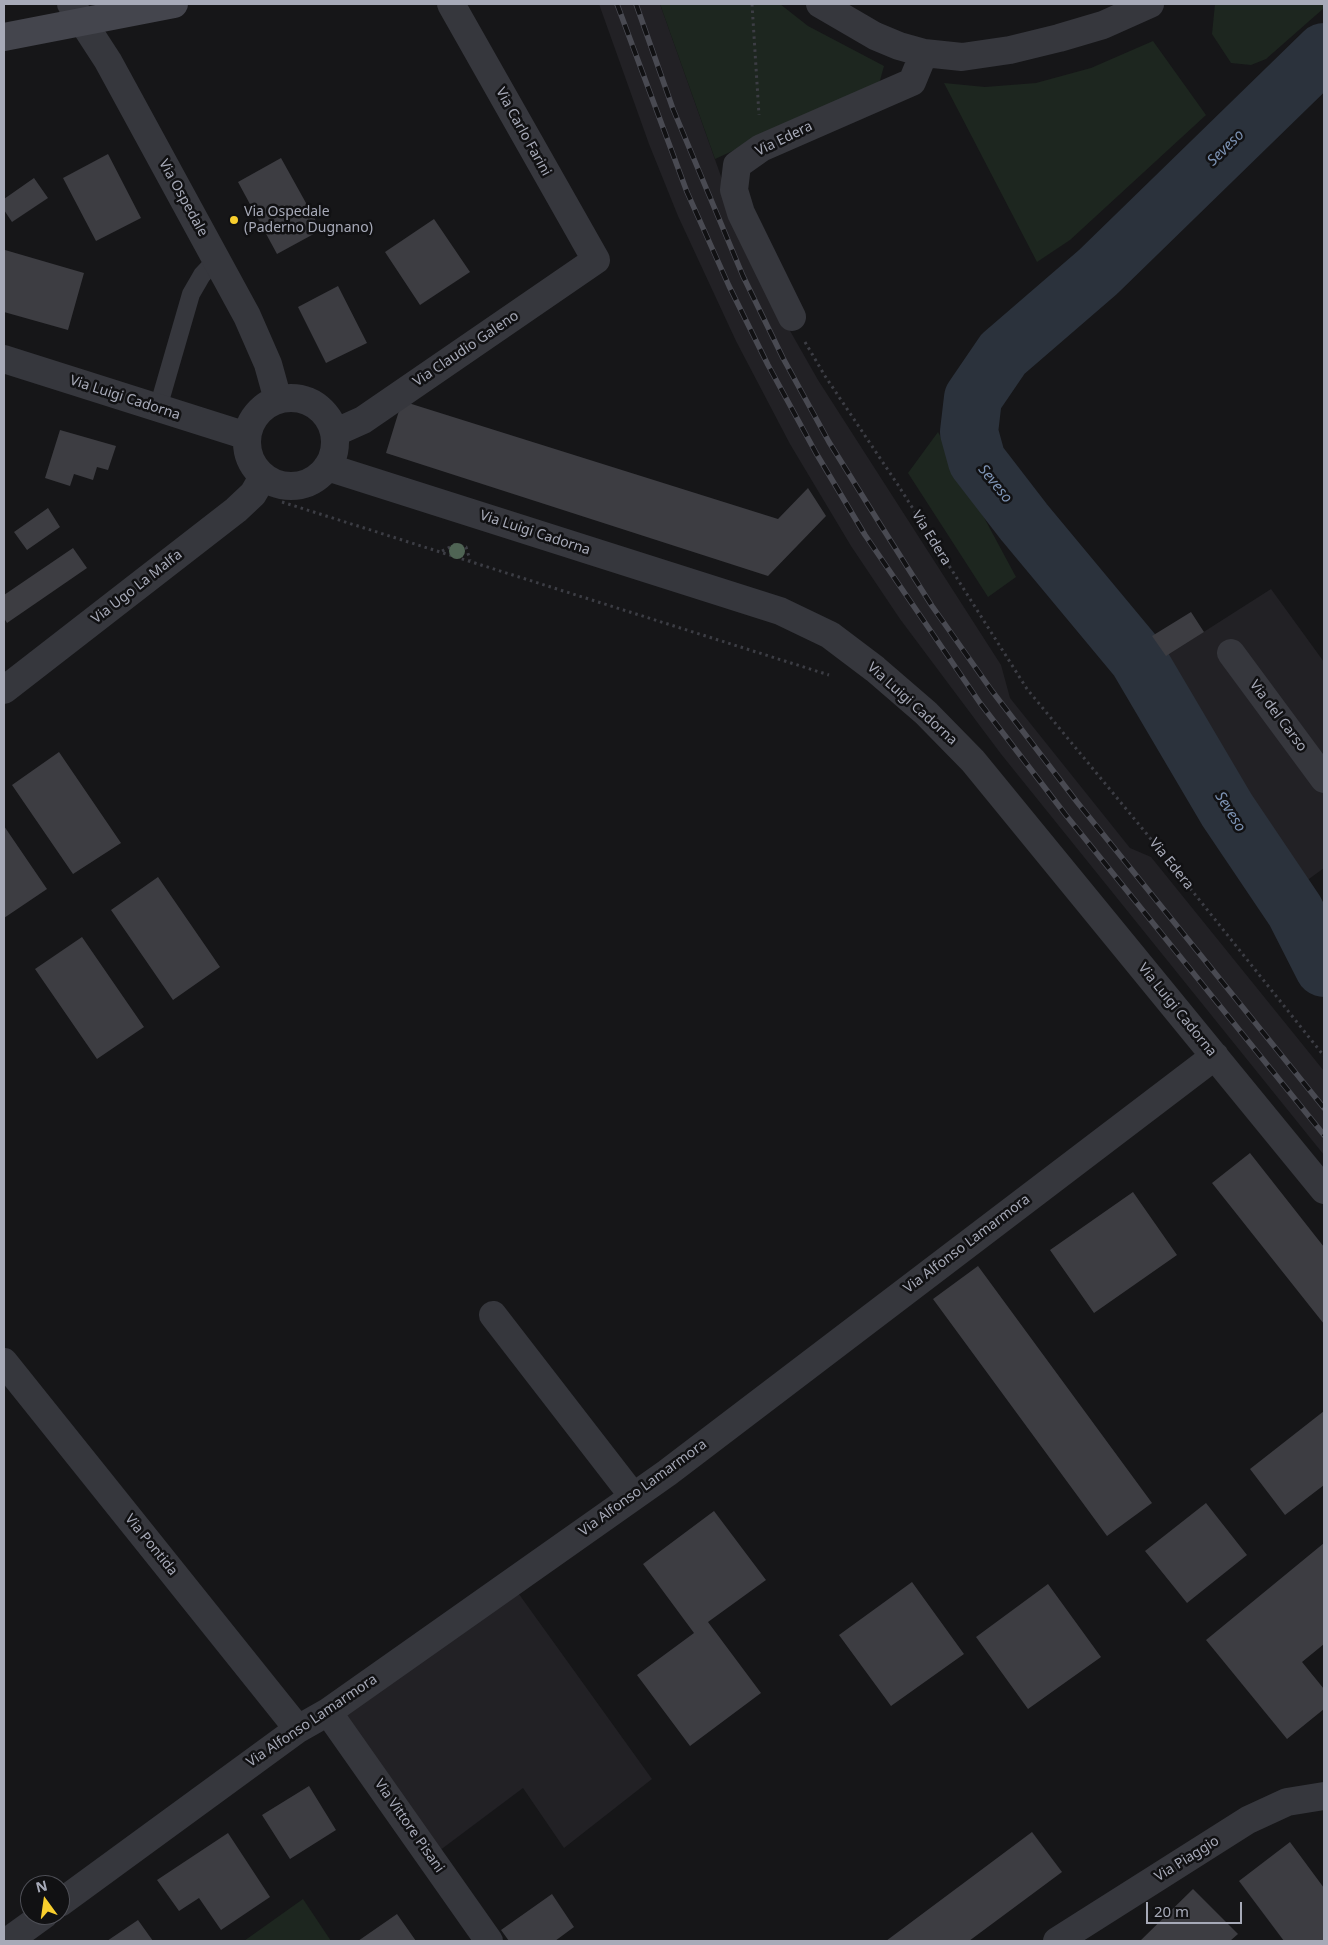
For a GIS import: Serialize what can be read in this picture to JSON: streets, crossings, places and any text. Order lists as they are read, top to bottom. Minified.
{"streets":{"street":["Via Carlo Farini","Via Edera","Via Ospedale","Via Claudio Galeno","Via Luigi Cadorna","Via Ugo La Malfa","Via del Carso","Via Alfonso Lamarmora","Via Pontida","Via Vittore Pisani","Via Piaggio"]},"crossings":[["Via Carlo Farini","Via Claudio Galeno"],["Via Ospedale","Via Claudio Galeno"],["Via Ospedale","Via Luigi Cadorna"],["Via Ospedale","Via Ugo La Malfa"],["Via Claudio Galeno","Via Luigi Cadorna"],["Via Claudio Galeno","Via Ugo La Malfa"],["Via Luigi Cadorna","Via Ugo La Malfa"],["Via Luigi Cadorna","Via Alfonso Lamarmora"],["Via Alfonso Lamarmora","Via Pontida"],["Via Alfonso Lamarmora","Via Vittore Pisani"]],"water":["Seveso"],"places":["Via Ospedale (Paderno Dugnano)"],"scale_bar":"20 m","north":"top"}
